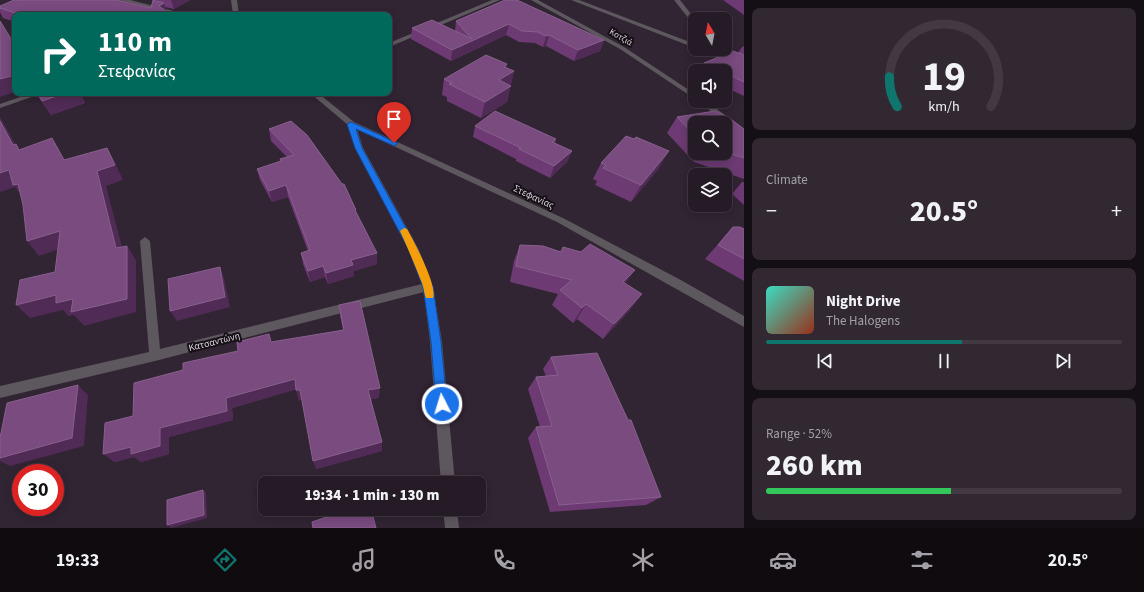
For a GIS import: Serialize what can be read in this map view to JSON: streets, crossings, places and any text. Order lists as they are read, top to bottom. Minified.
{"streets":{"street":["Κοτζιά","Στεφανίας","Κατσαντώνη"]},"north":"top","page":{"turn":["110 m","Στεφανίας"],"tile":["Climate",["Range · 52%","260 km"]],"heat":["−","20.5°","+"],"song":["Night Drive","The Halogens"],"limit":"30","trip":"19:34 · 1 min · 130 m","tabs":["19:33","20.5°"],"gauge":["19","km/h"]}}
